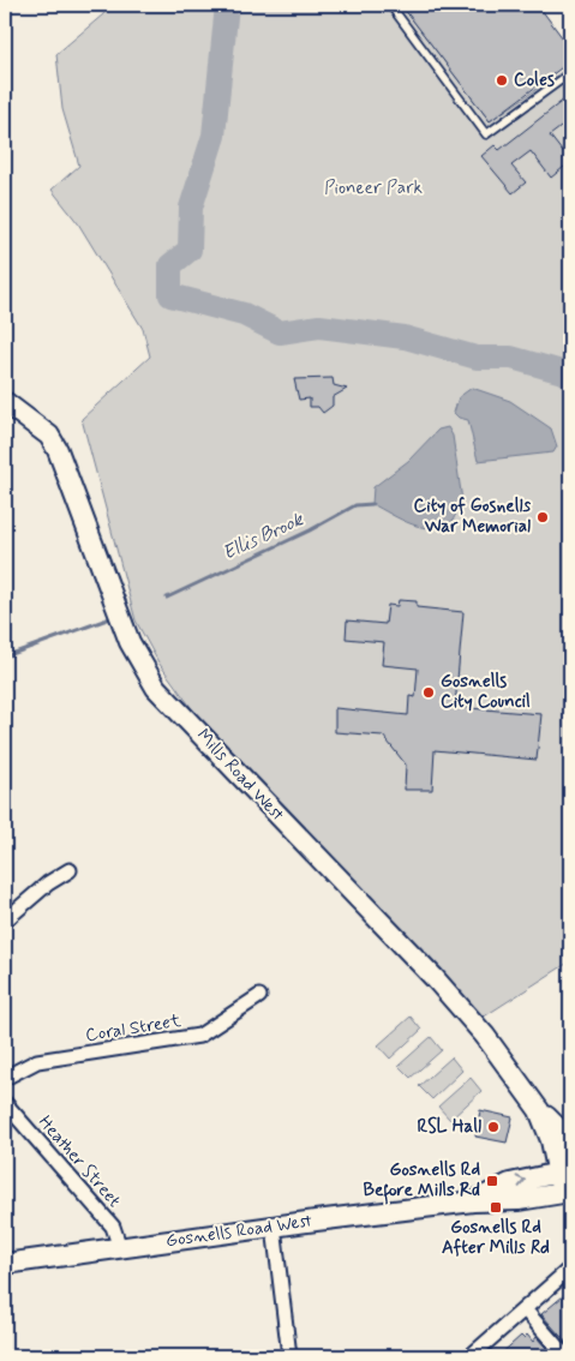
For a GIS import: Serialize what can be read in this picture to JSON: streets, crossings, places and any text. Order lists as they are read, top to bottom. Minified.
{"streets":{"main road":["Mills Road West","Gosnells Road West"],"street":["Coral Street","Heather Street"]},"crossings":[["Mills Road West","Gosnells Road West"],["Heather Street","Gosnells Road West"]],"water":["Ellis Brook"],"parks":["Pioneer Park"],"places":{"other":["Coles","City of Gosnells War Memorial","Gosnells City Council","RSL Hall"],"transit":["Gosnells Rd Before Mills Rd","Gosnells Rd After Mills Rd"]}}
